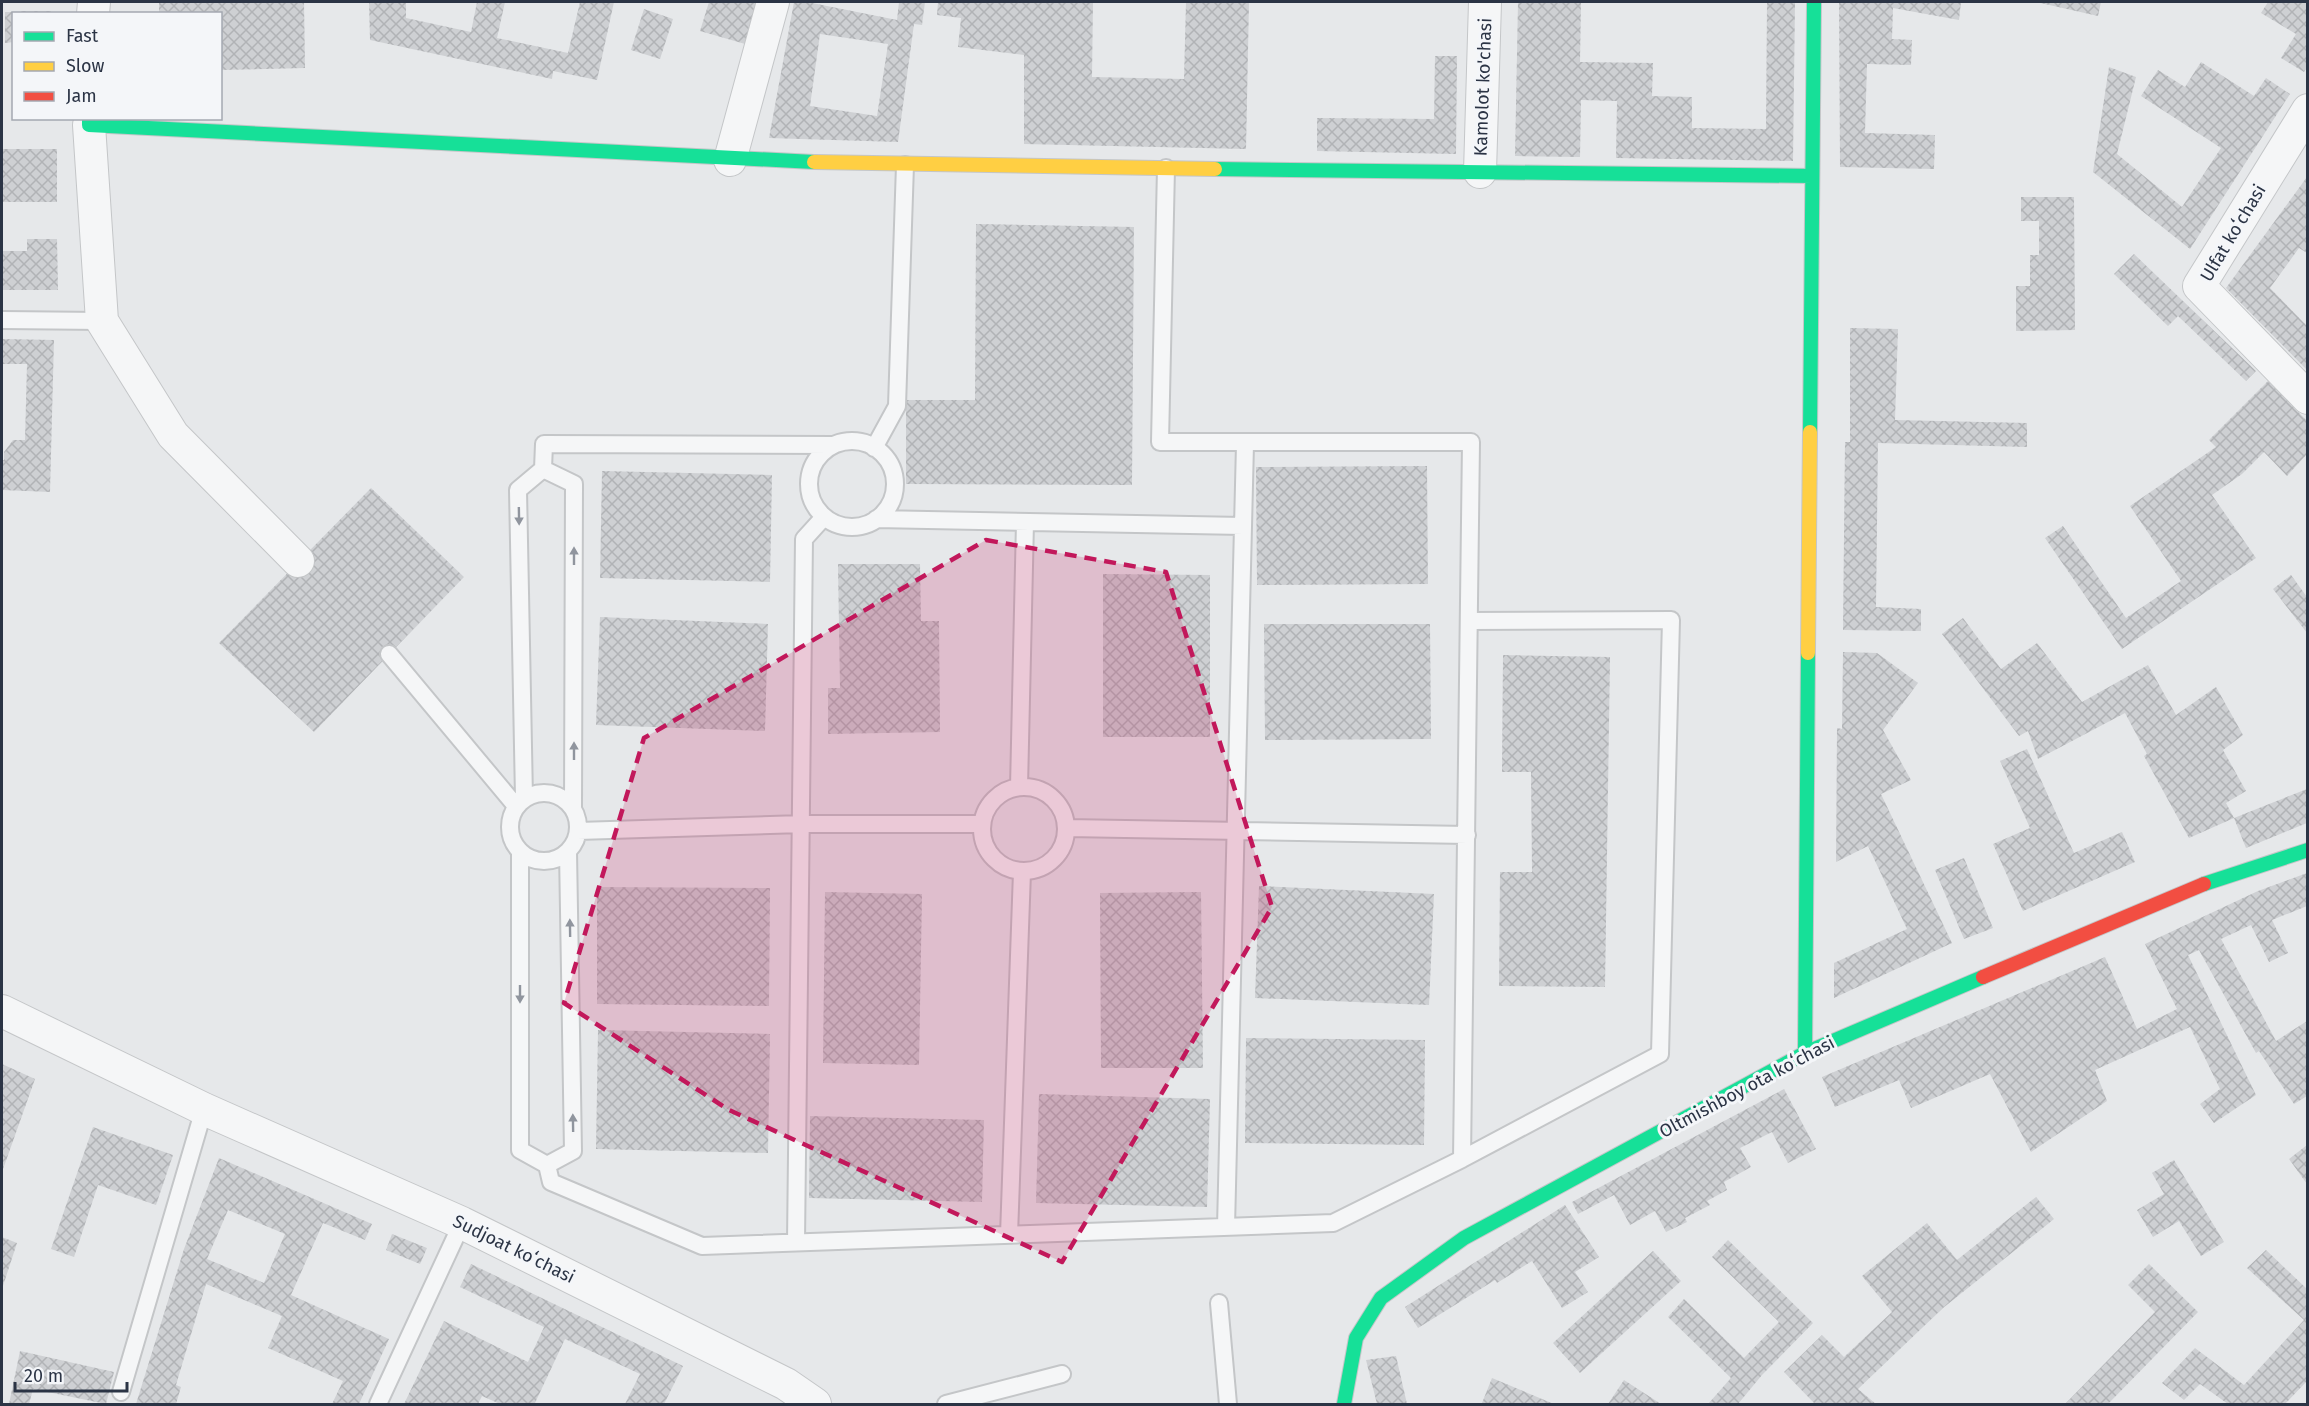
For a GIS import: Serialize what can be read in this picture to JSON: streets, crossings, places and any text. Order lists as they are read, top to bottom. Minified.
{"streets":{"street":["Kamolot ko'chasi","Ulfat koʻchasi","Oltmishboy ota koʻchasi","Sudjoat koʻchasi"]},"legend":["Fast","Slow","Jam"],"scale_bar":"20 m"}
